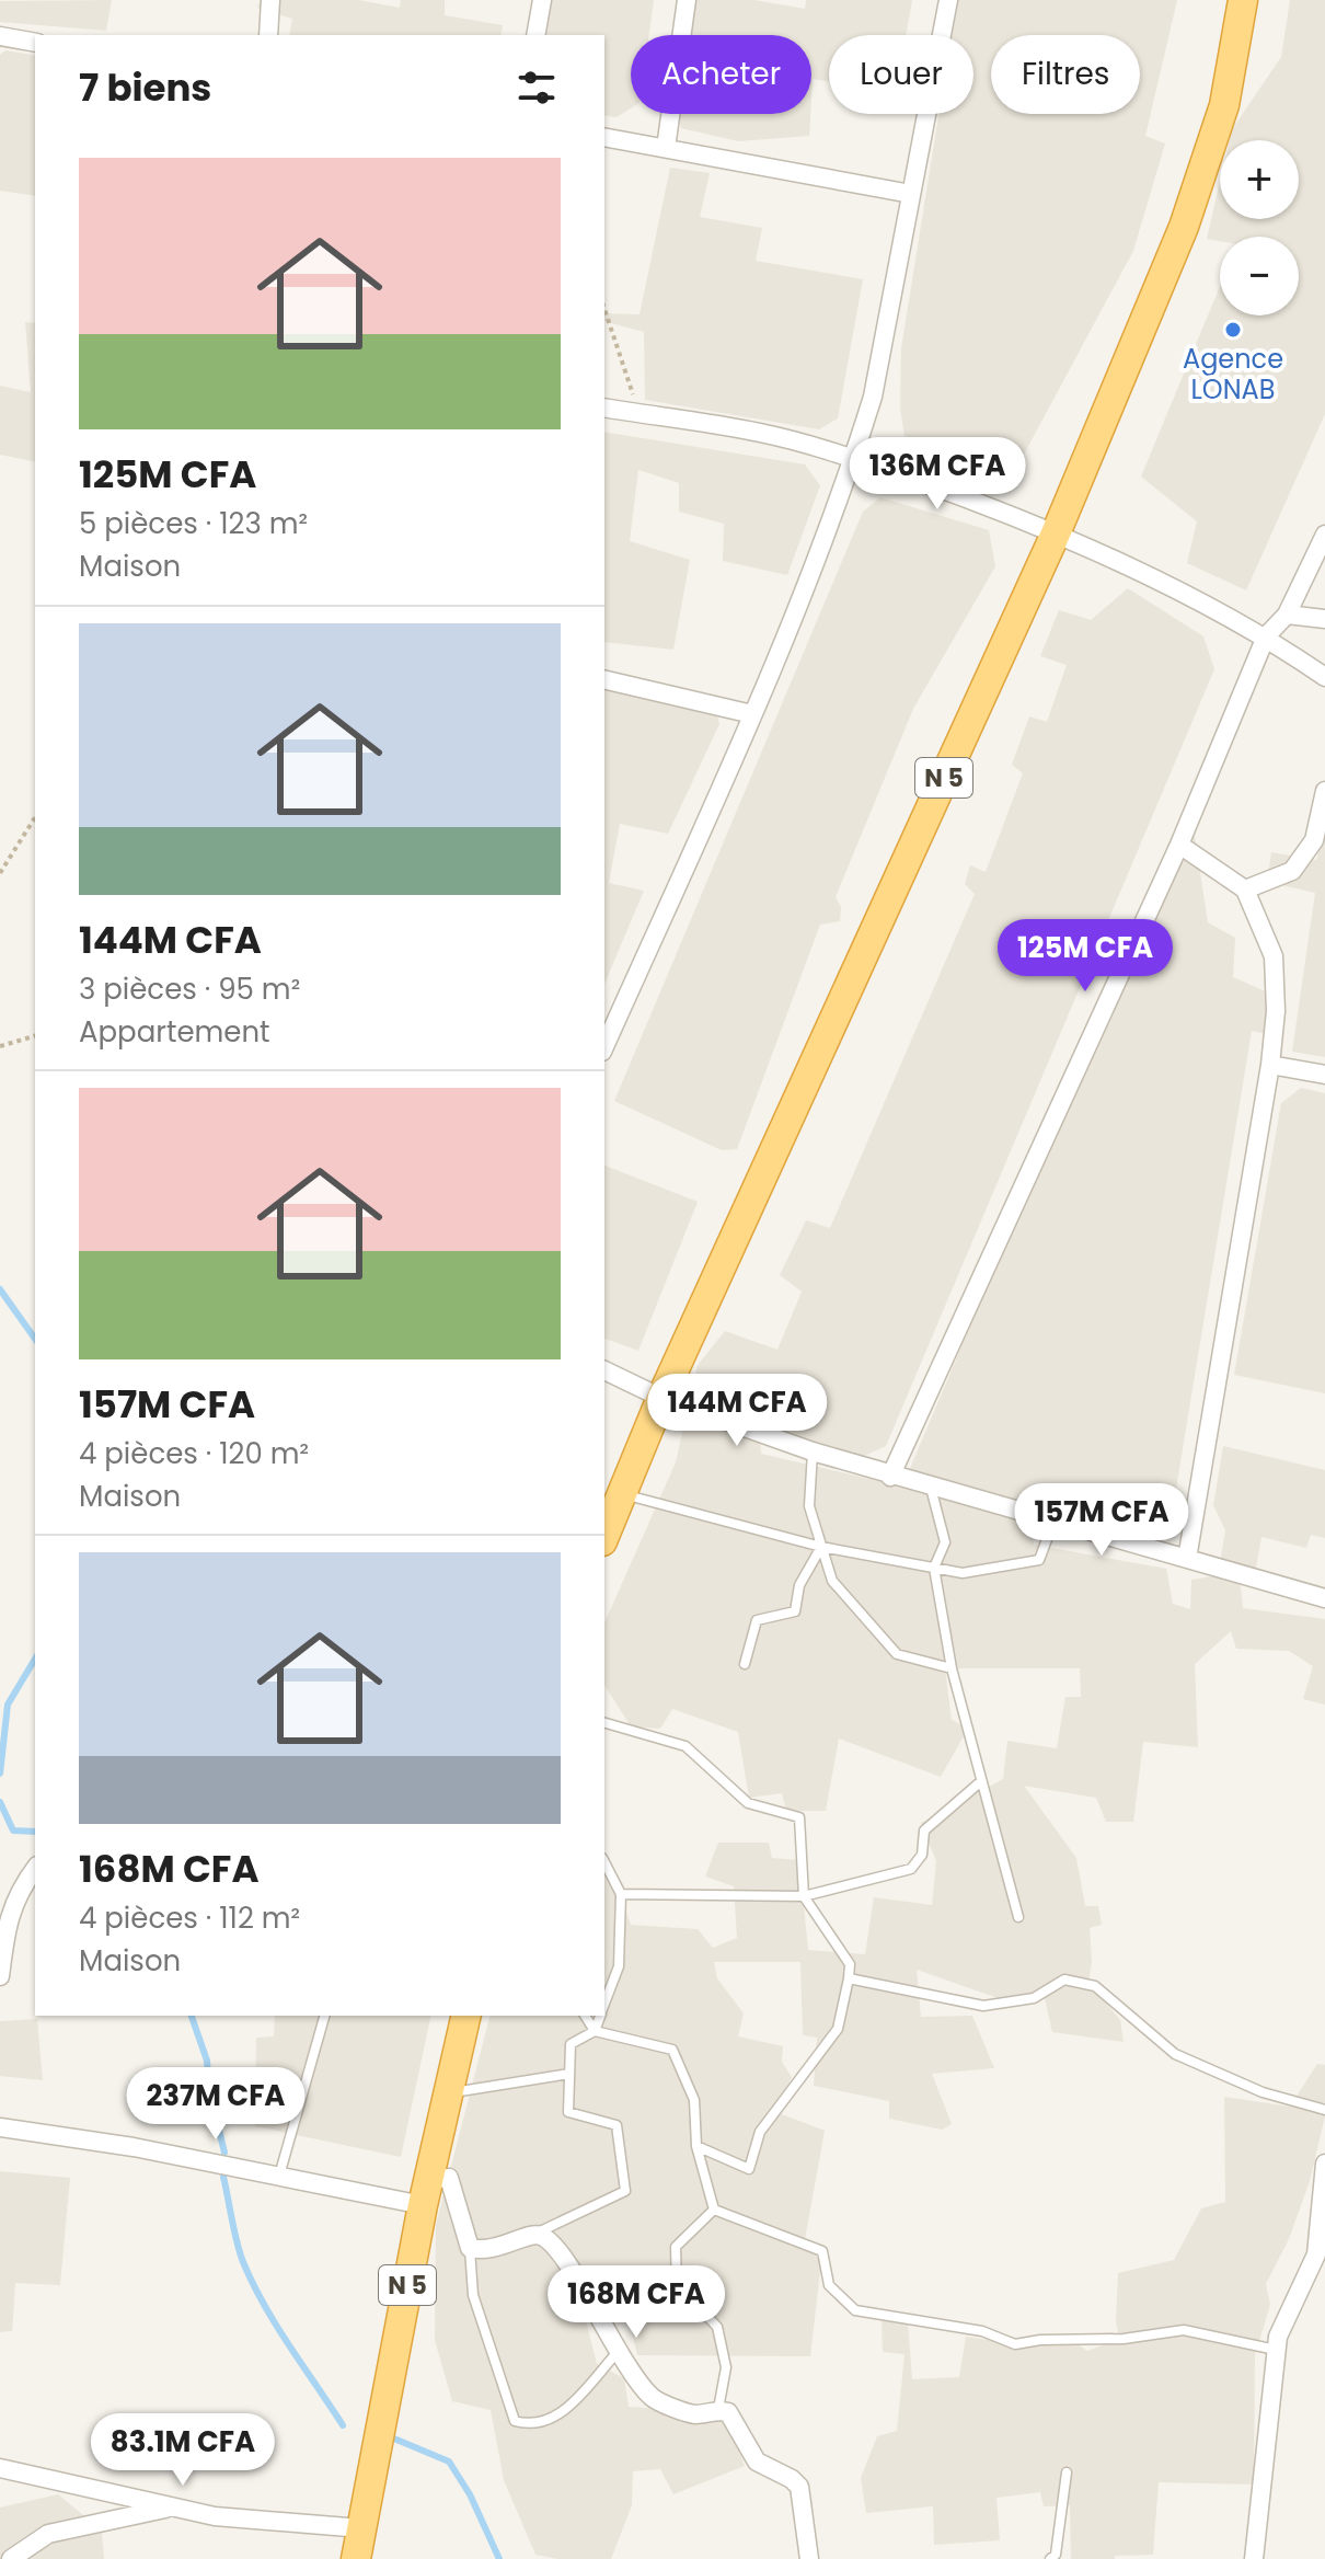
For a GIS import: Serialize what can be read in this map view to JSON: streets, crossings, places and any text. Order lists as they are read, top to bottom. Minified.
{"streets":{"highway":["N 5"]},"places":["Agence LONAB"],"page":{"chip":["Acheter","Louer","Filtres"],"heading":"7 biens","map_buttons":["+","−"],"list":[{"name":"125M CFA","note":"5 pièces · 123 m² · Maison"},{"name":"144M CFA","note":"3 pièces · 95 m² · Appartement"},{"name":"157M CFA","note":"4 pièces · 120 m² · Maison"},{"name":"168M CFA","note":"4 pièces · 112 m² · Maison"}],"price":["136M CFA","125M CFA","144M CFA","157M CFA","237M CFA","168M CFA","83.1M CFA"]}}
